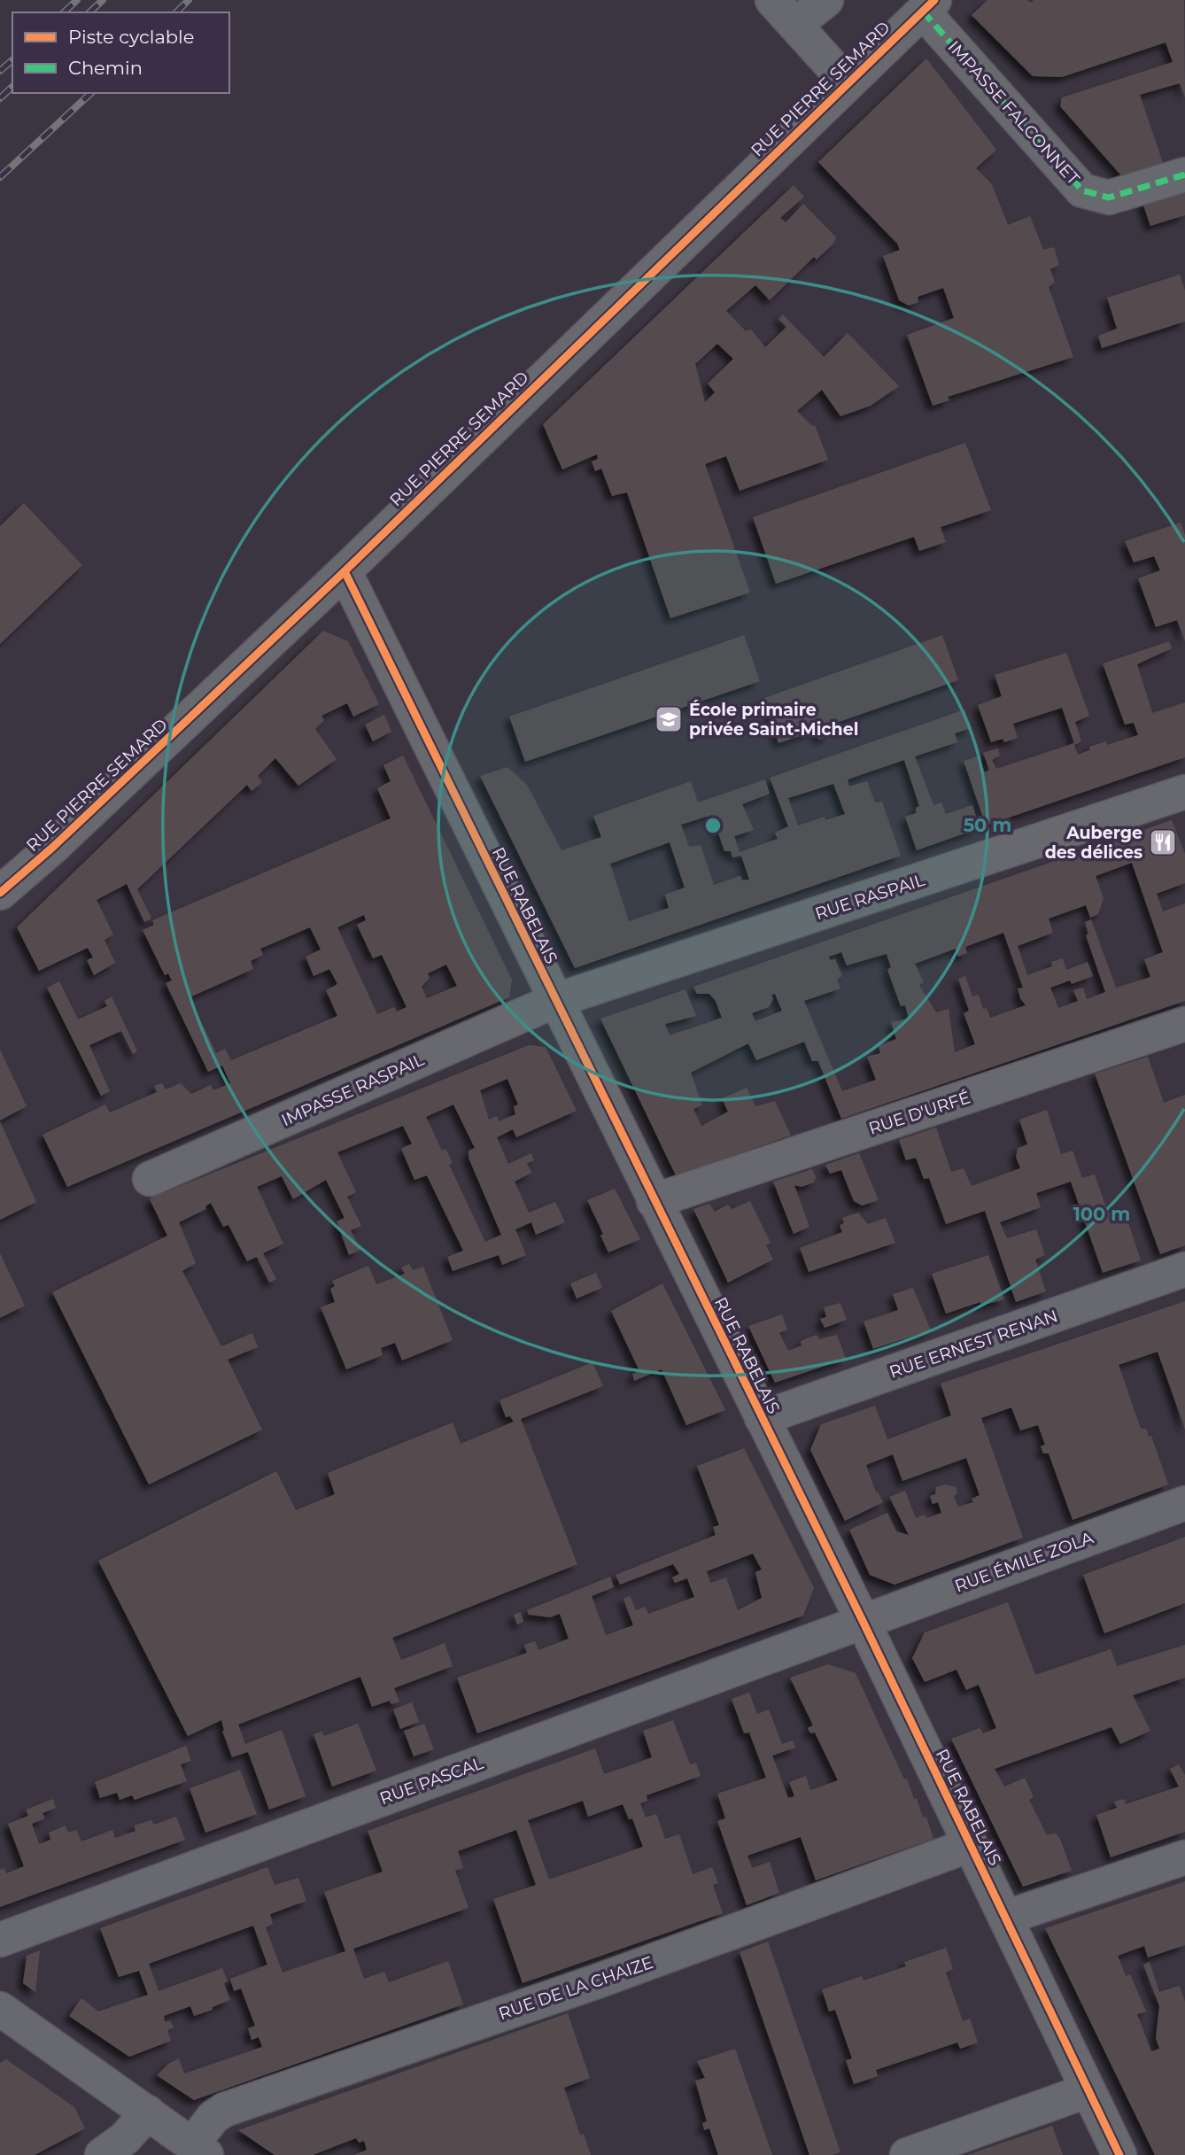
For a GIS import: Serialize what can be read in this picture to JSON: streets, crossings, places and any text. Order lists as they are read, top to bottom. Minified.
{"streets":{"street":["RUE PIERRE SEMARD","IMPASSE FALCONNET","RUE RASPAIL","RUE RABELAIS","IMPASSE RASPAIL","RUE D'URFÉ","RUE ERNEST RENAN","RUE ÉMILE ZOLA","RUE PASCAL","RUE DE LA CHAIZE"]},"crossings":[["RUE PIERRE SEMARD","IMPASSE FALCONNET"],["RUE PIERRE SEMARD","RUE RABELAIS"],["RUE RASPAIL","RUE RABELAIS"],["RUE RASPAIL","IMPASSE RASPAIL"],["RUE RABELAIS","IMPASSE RASPAIL"],["RUE RABELAIS","RUE D'URFÉ"],["RUE RABELAIS","RUE ERNEST RENAN"],["RUE RABELAIS","RUE ÉMILE ZOLA"],["RUE RABELAIS","RUE PASCAL"],["RUE RABELAIS","RUE DE LA CHAIZE"],["RUE ÉMILE ZOLA","RUE PASCAL"]],"places":{"school or university":["École primaire privée Saint-Michel"],"restaurant":["Auberge des délices"]},"legend":["Piste cyclable","Chemin"],"rings":["50 m","100 m"]}
